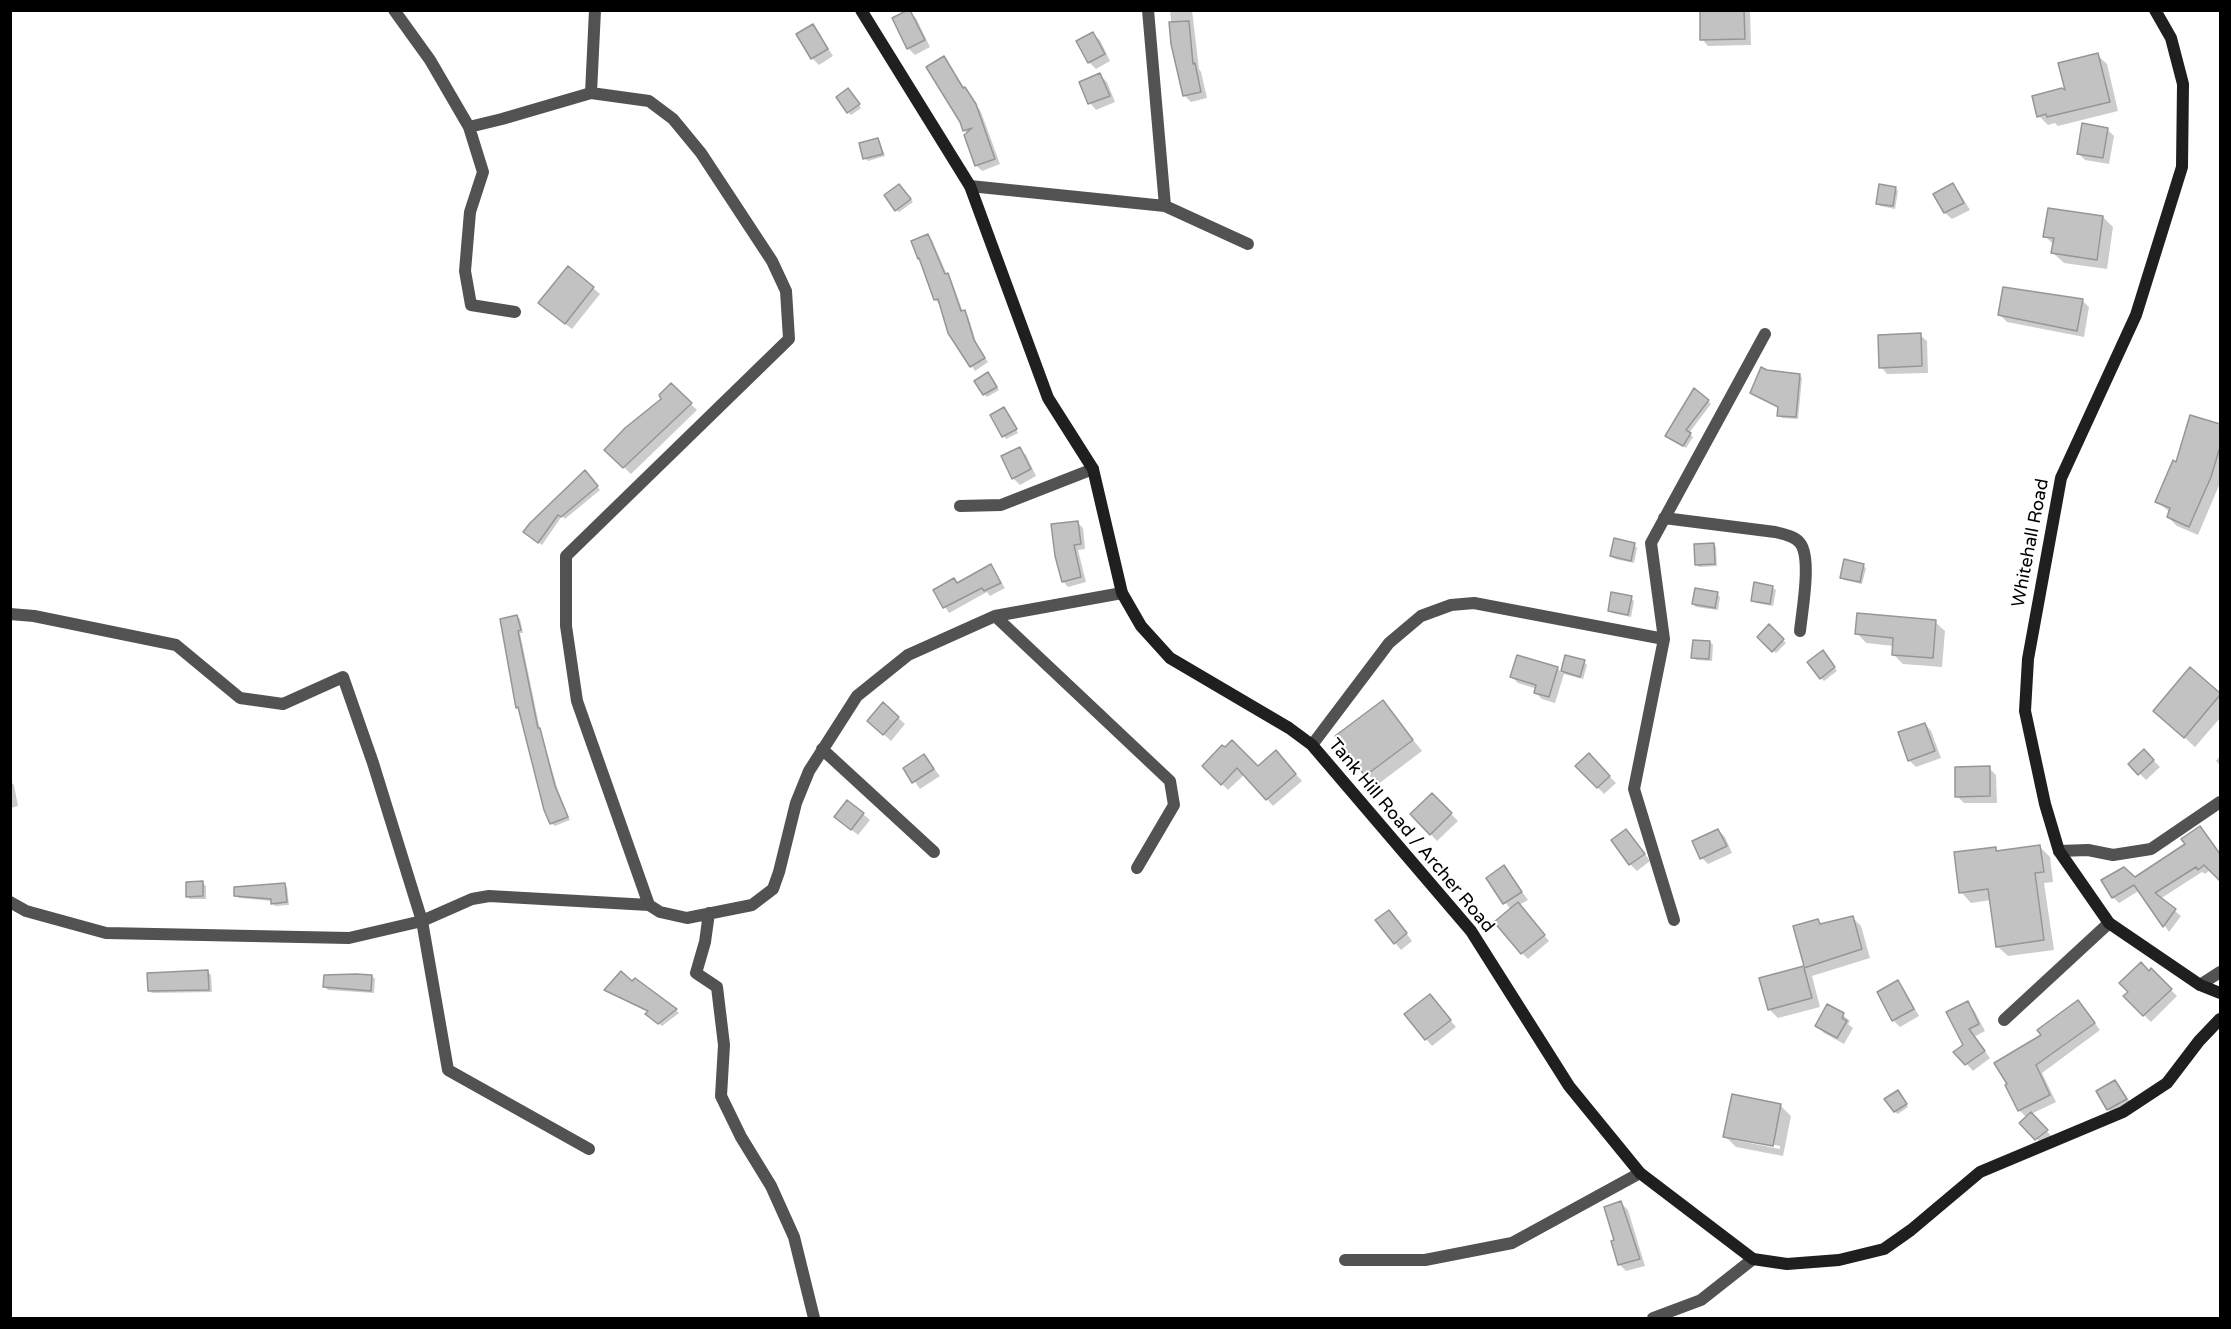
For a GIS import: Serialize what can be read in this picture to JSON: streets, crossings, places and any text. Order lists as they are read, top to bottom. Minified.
{"streets":{"street":["Whitehall Road","Tank Hill Road / Archer Road"]}}
